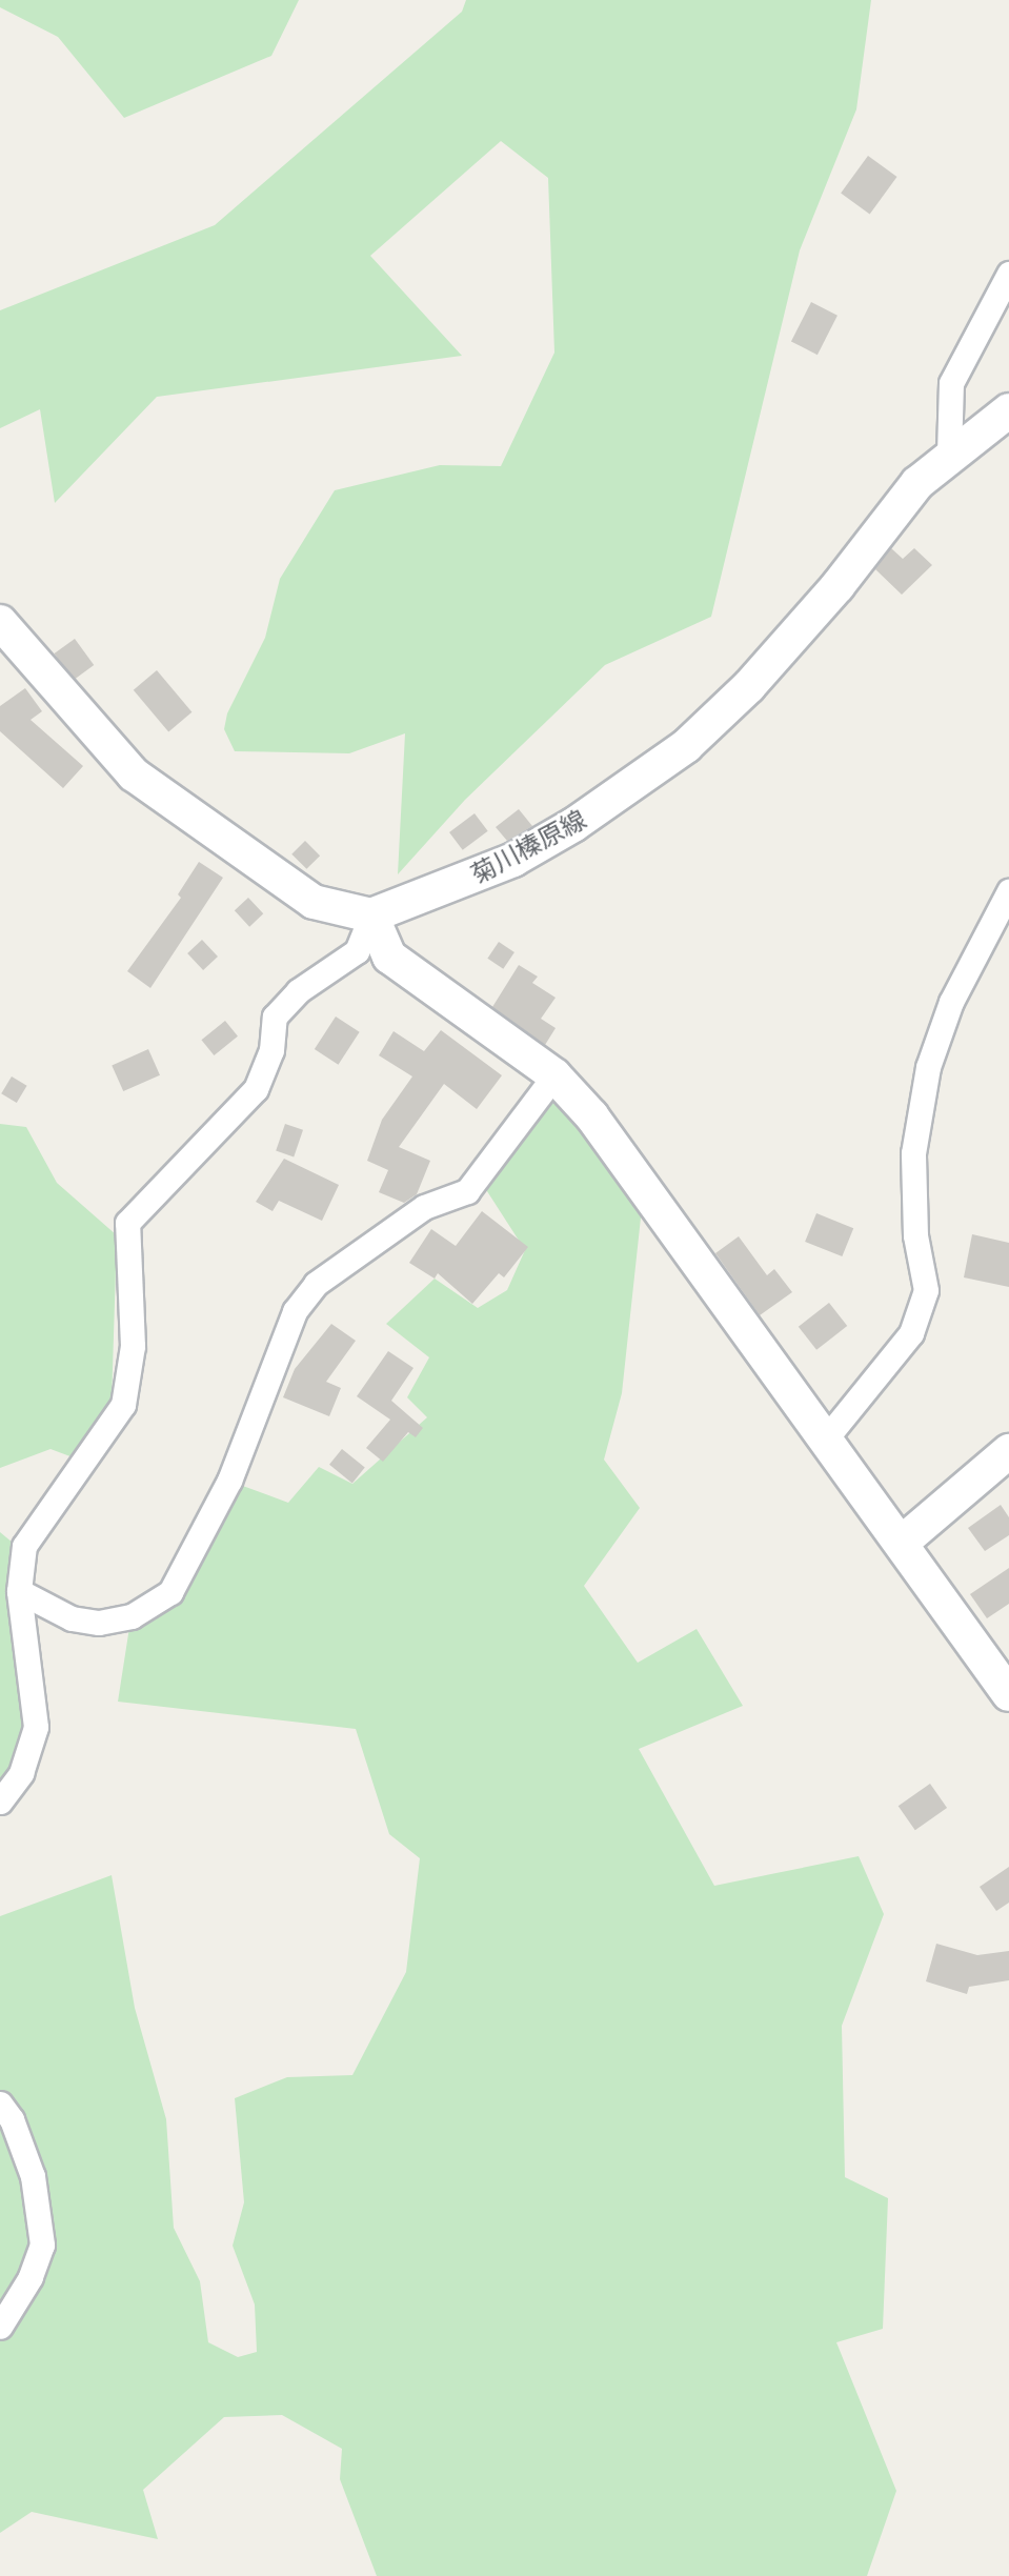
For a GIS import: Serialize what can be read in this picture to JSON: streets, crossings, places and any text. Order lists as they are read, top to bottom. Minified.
{"streets":{"main road":["菊川榛原線"]}}
